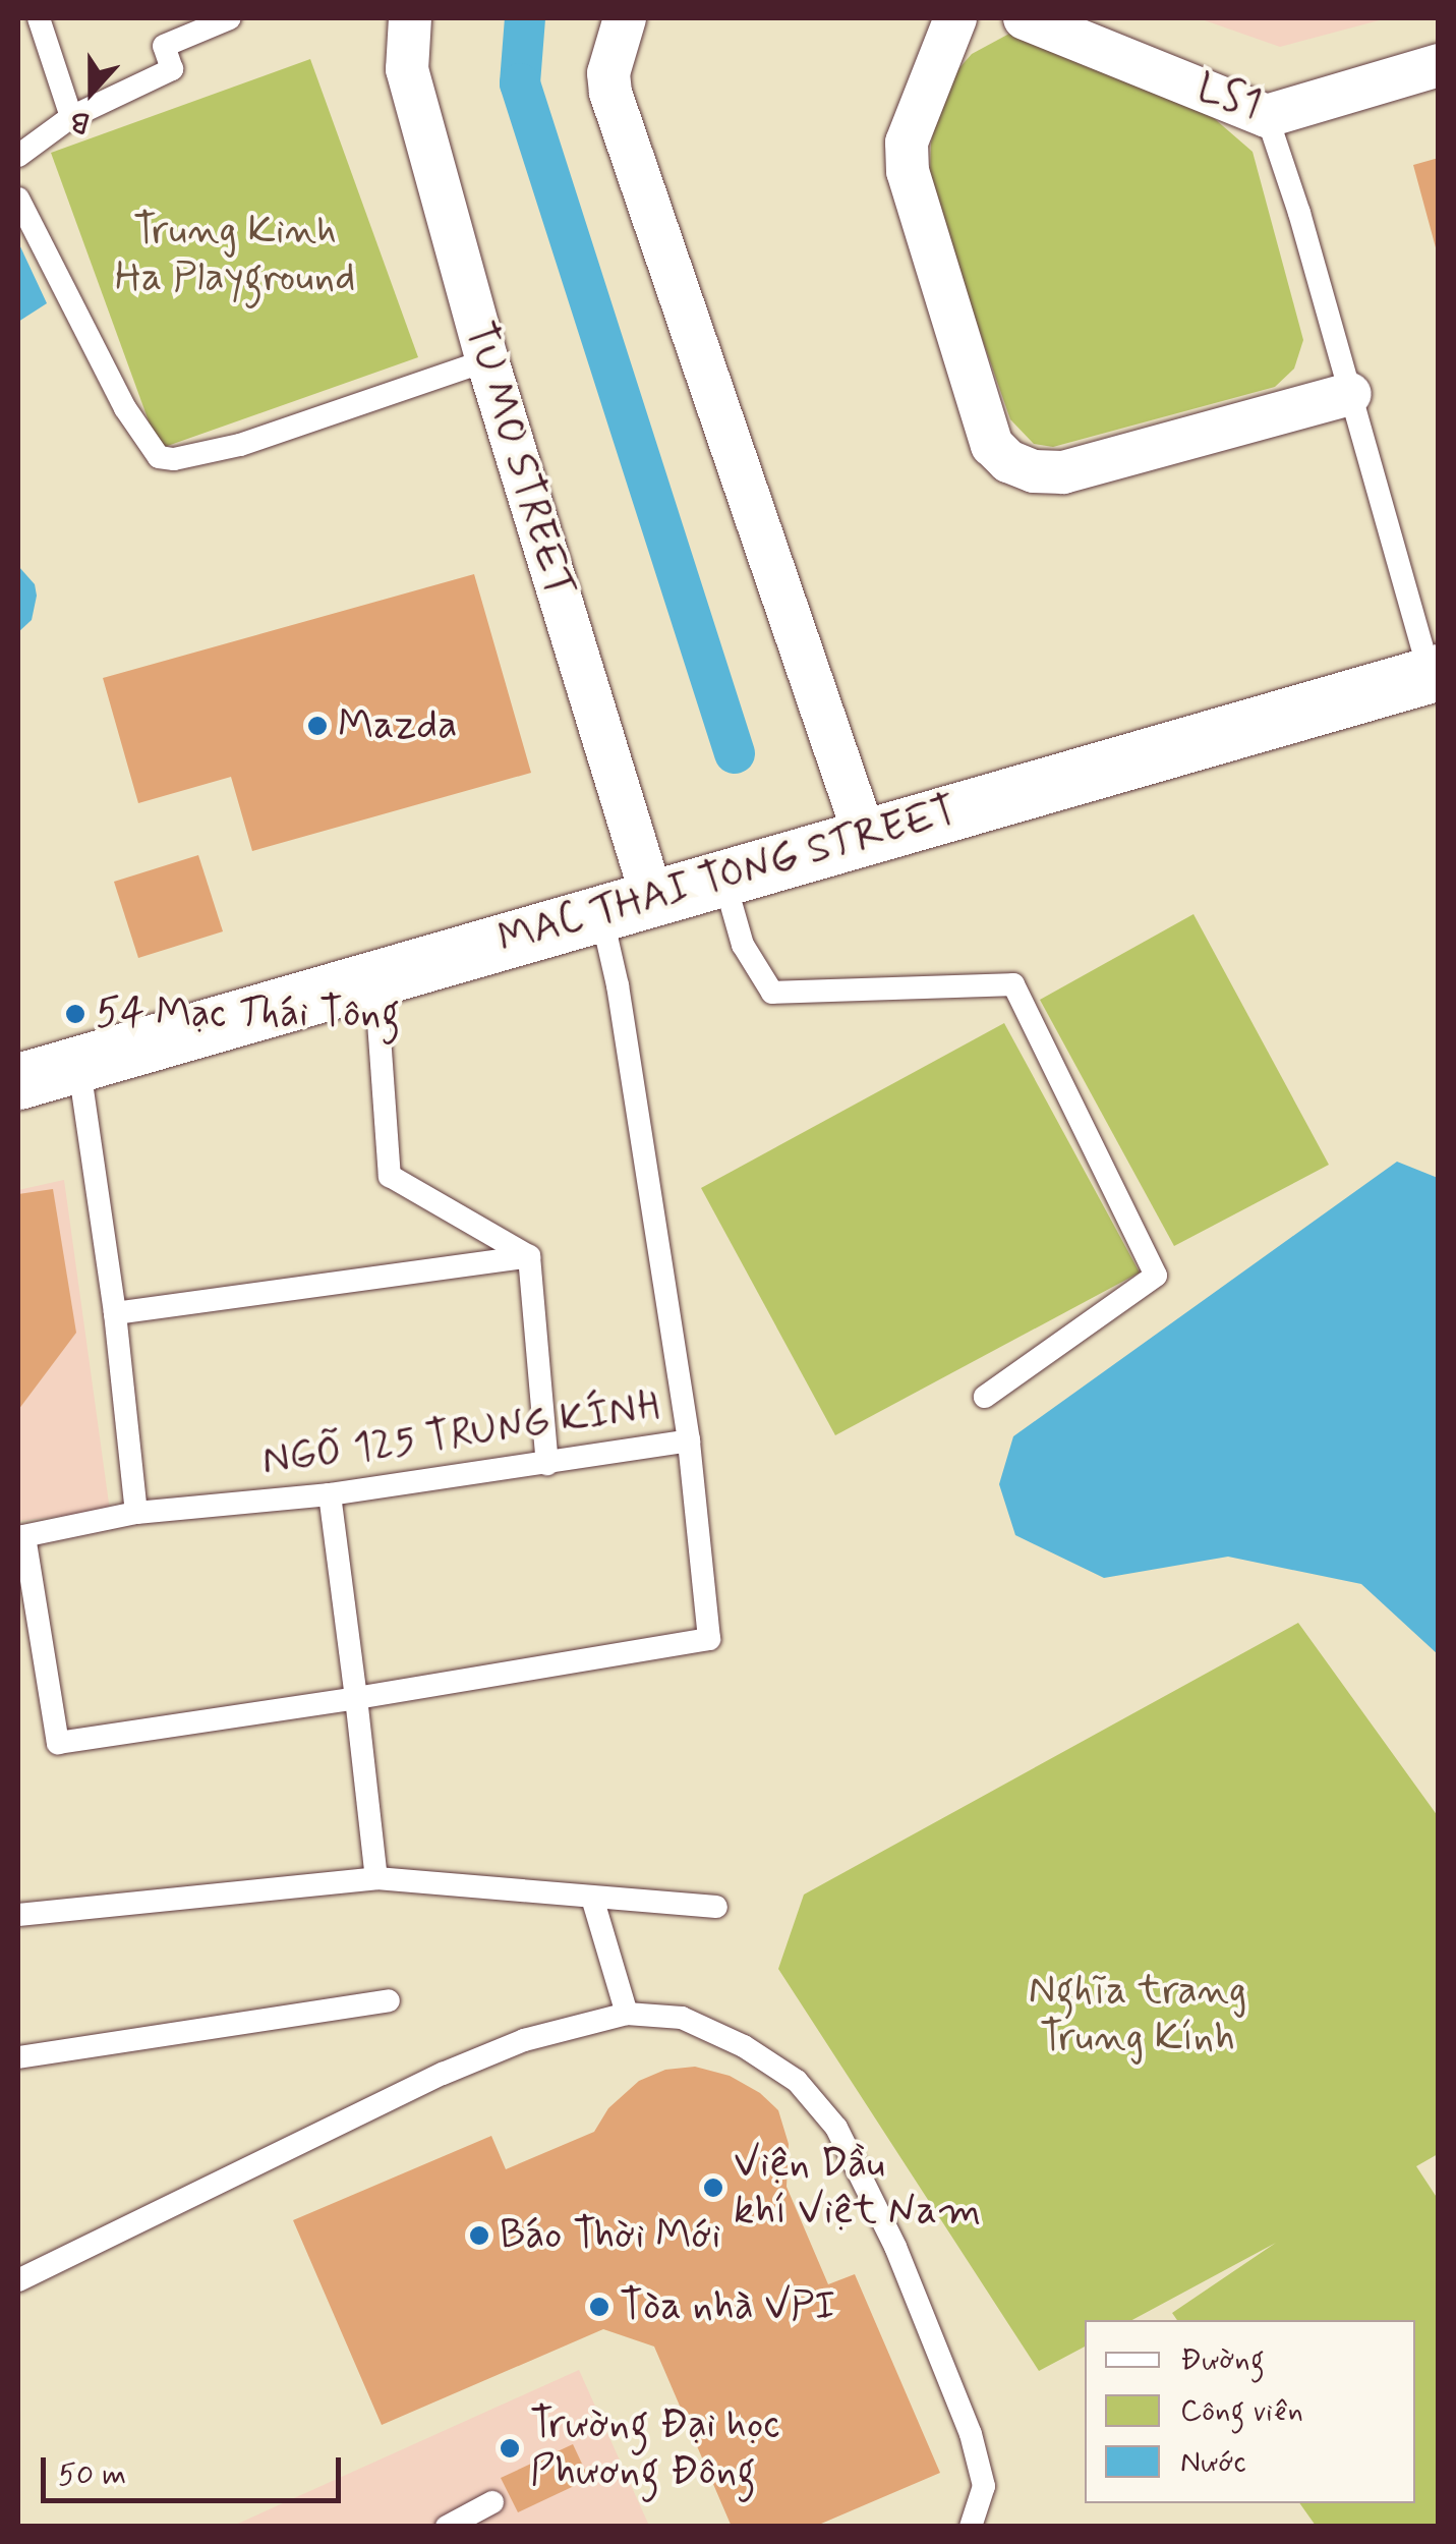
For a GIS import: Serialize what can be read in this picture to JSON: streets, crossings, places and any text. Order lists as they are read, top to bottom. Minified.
{"streets":{"street":["LS1","TU MO STREET","MAC THAI TONG STREET"],"lane":["NGÕ 125 TRUNG KÍNH"]},"crossings":[["TU MO STREET","MAC THAI TONG STREET"],["TU MO STREET","NGÕ 125 TRUNG KÍNH"],["MAC THAI TONG STREET","NGÕ 125 TRUNG KÍNH"]],"parks":["Trung Kinh Ha Playground","Nghĩa trang Trung Kính"],"places":["Mazda","54 Mạc Thái Tông","Viện Dầu khí Việt Nam","Báo Thời Mới","Tòa nhà VPI","Trường Đại học Phương Đông"],"legend":["Đường","Công viên","Nước"],"scale_bar":"50 m","north":"bottom"}
